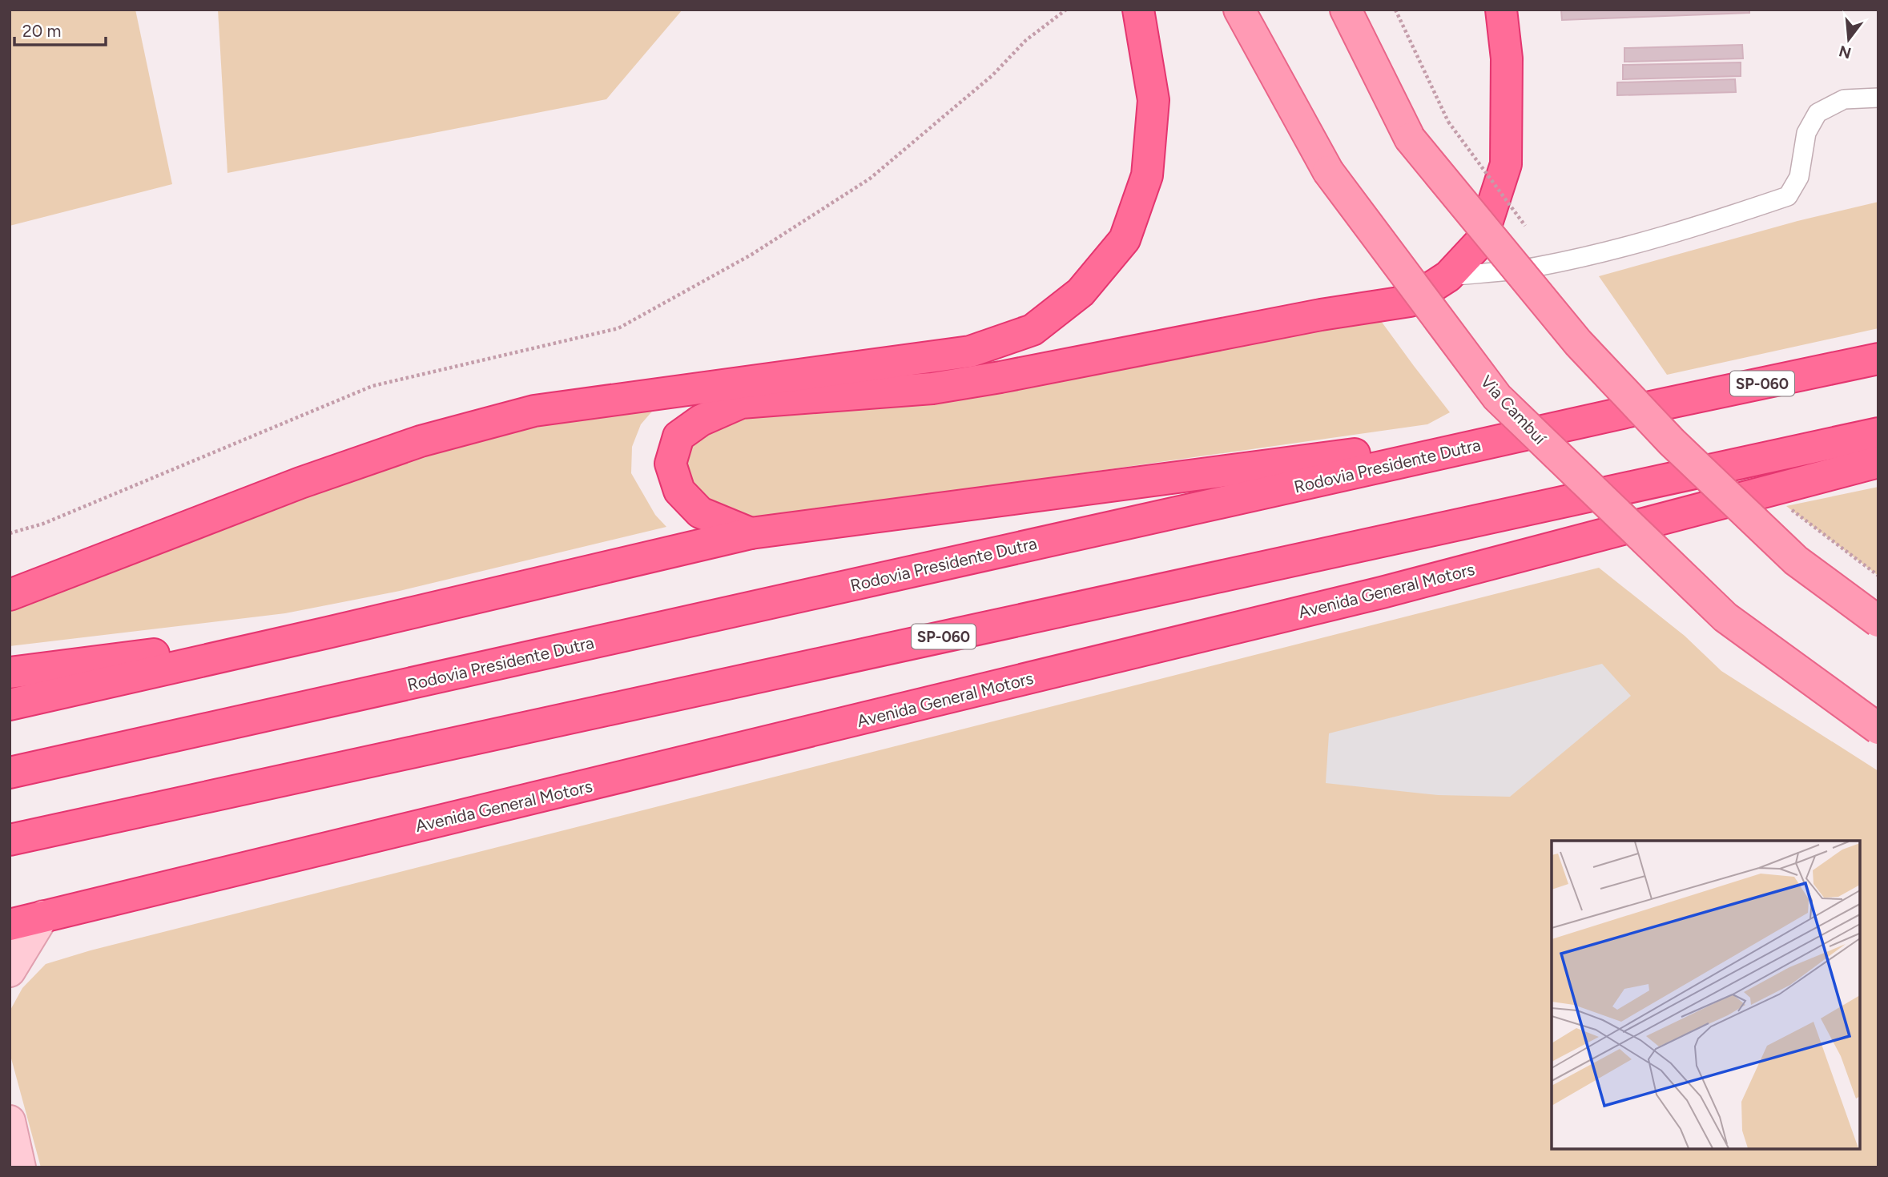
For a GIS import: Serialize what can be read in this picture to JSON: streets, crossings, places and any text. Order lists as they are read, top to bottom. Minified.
{"streets":{"highway":["SP-060","Rodovia Presidente Dutra","Avenida General Motors"],"main road":["Via Cambuí"]},"scale_bar":"20 m","north":"bottom"}
